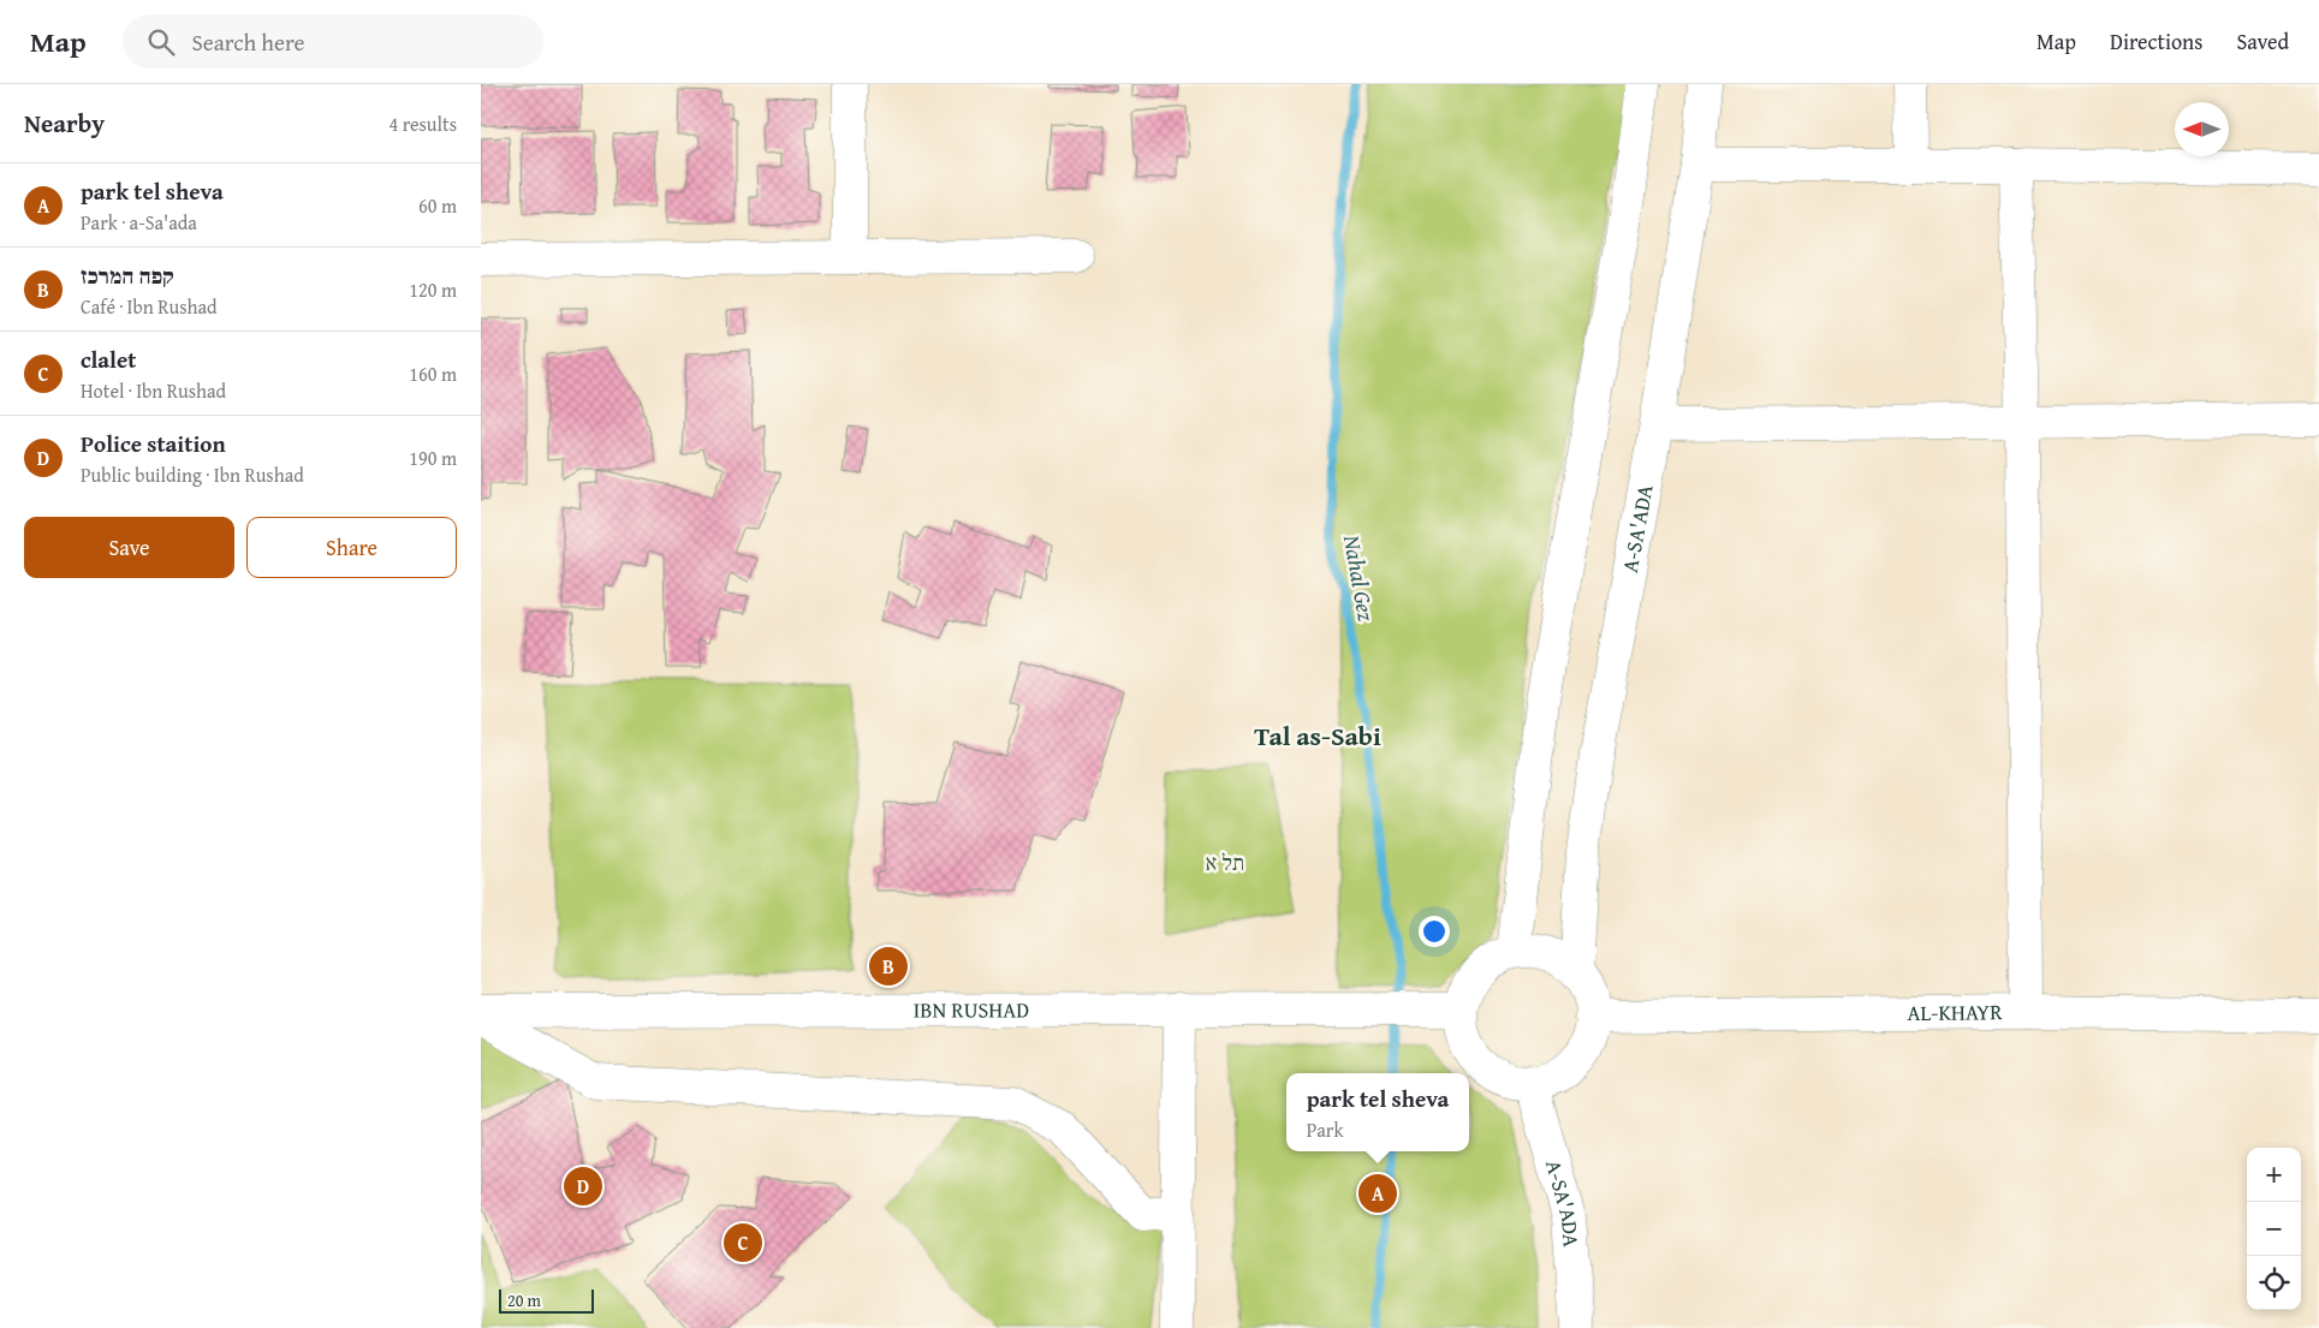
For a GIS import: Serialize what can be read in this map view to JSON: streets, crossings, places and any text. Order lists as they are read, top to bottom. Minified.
{"streets":{"street":["A-SA'ADA","IBN RUSHAD","AL-KHAYR"]},"crossings":[["A-SA'ADA","IBN RUSHAD"],["A-SA'ADA","AL-KHAYR"],["IBN RUSHAD","AL-KHAYR"]],"districts":["Tal as-Sabi"],"water":["Nahal Gez"],"parks":["תל א"],"scale_bar":"20 m","north":"left","page":{"header":"Map","search":"Search here","nav":["Map","Directions","Saved"],"heading":["Nearby","4 results"],"list":[{"mark":"A","name":"park tel sheva","note":"Park · a-Sa'ada","value":"60 m"},{"mark":"B","name":"קפה המרכז","note":"Café · Ibn Rushad","value":"120 m"},{"mark":"C","name":"clalet","note":"Hotel · Ibn Rushad","value":"160 m"},{"mark":"D","name":"Police staition","note":"Public building · Ibn Rushad","value":"190 m"}],"buttons":["Save","Share"],"pins":["B","D","A","C"],"popup":["park tel sheva","Park"],"map_buttons":["+","−"],"scale":"20 m"}}
